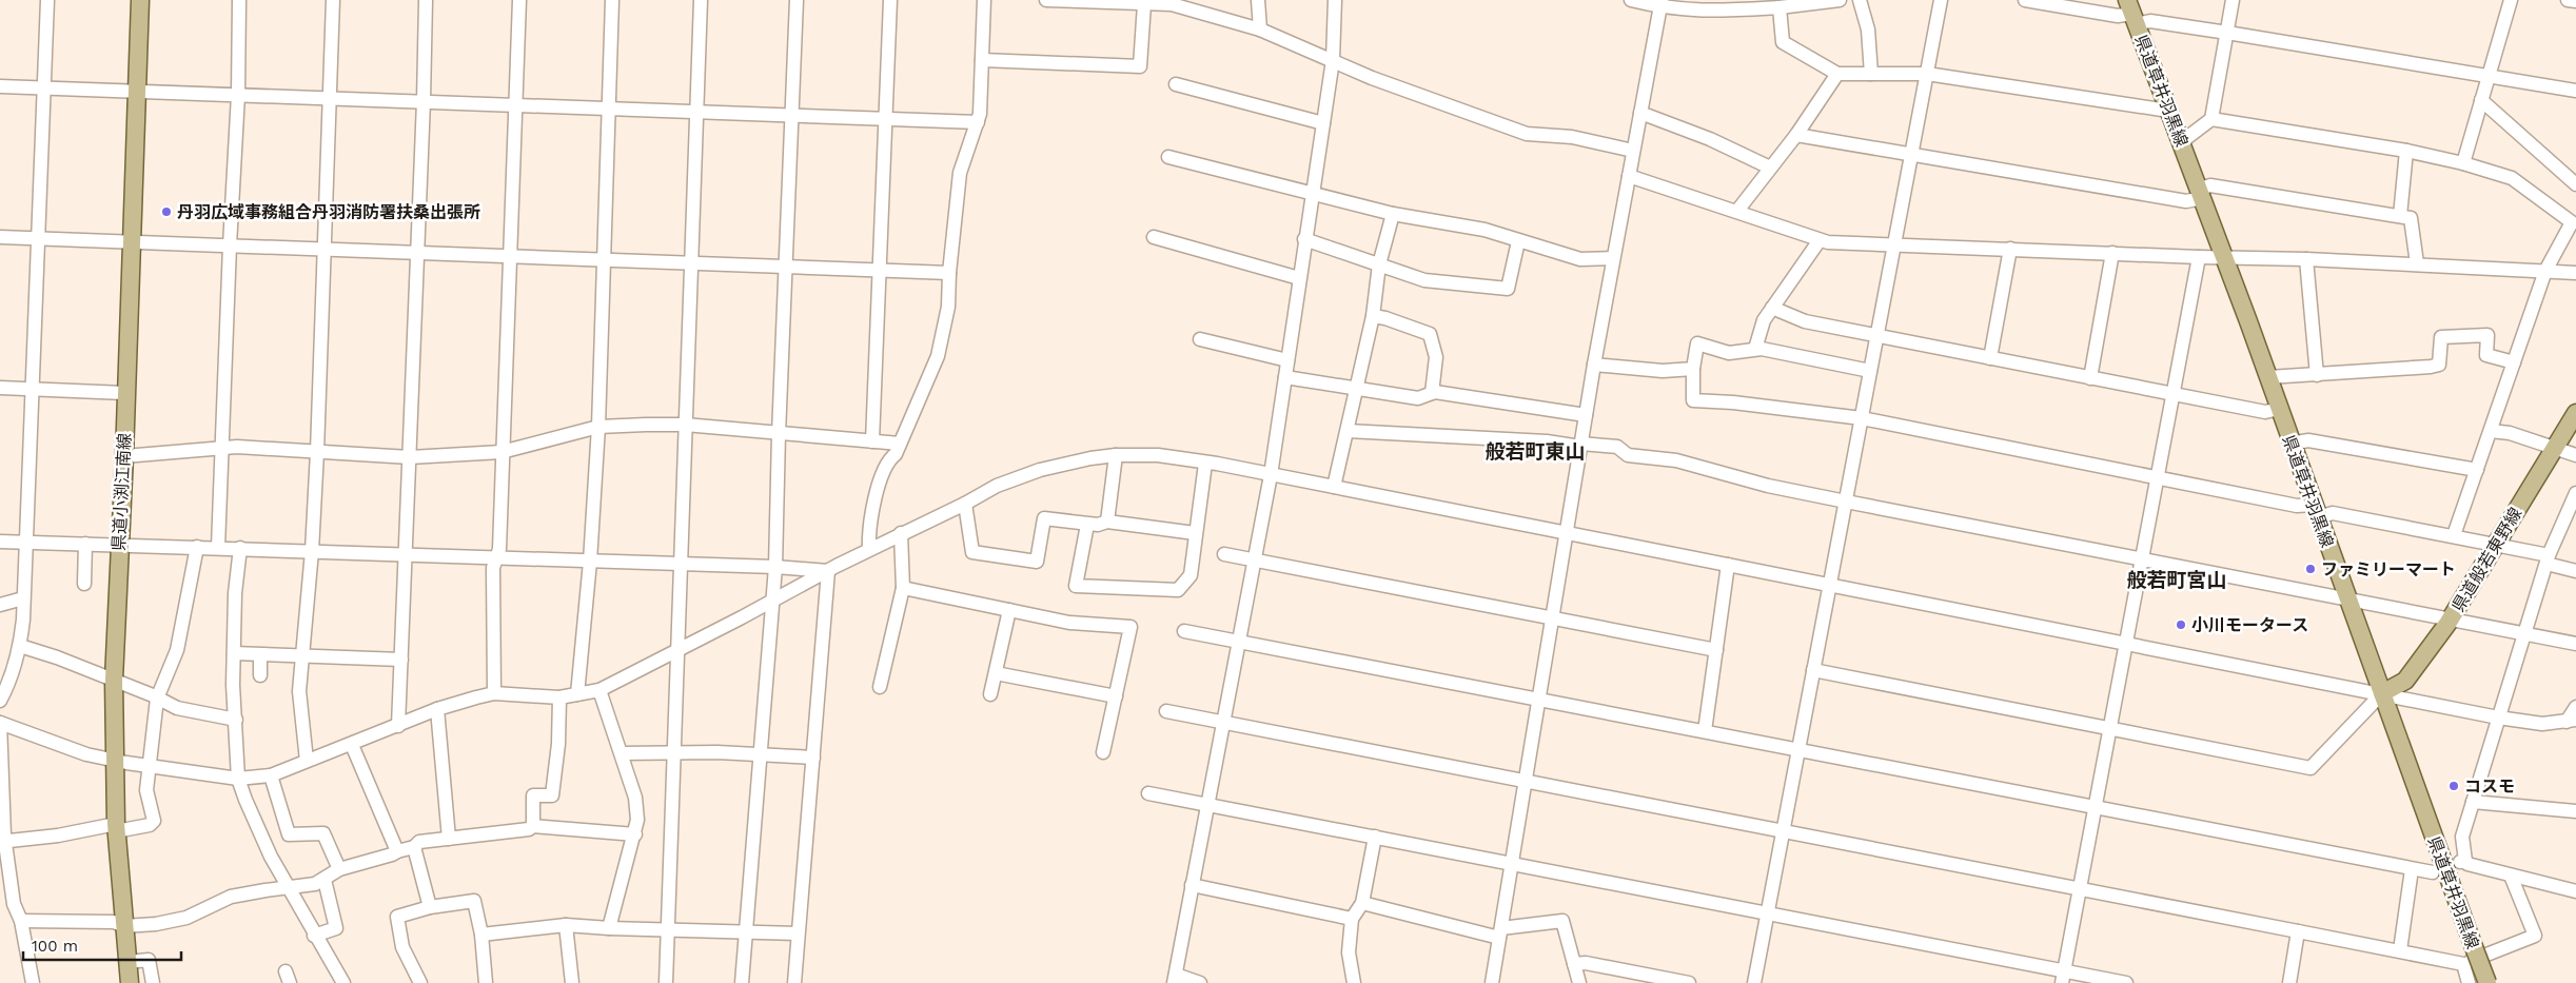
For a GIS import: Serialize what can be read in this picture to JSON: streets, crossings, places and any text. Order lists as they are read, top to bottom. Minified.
{"streets":{"main road":["県道草井羽黒線","県道小渕江南線","県道般若東野線"]},"crossings":[["県道草井羽黒線","県道般若東野線"]],"districts":["般若町東山","般若町宮山"],"places":["丹羽広域事務組合丹羽消防署扶桑出張所","ファミリーマート","小川モータース","コスモ"],"scale_bar":"100 m"}
